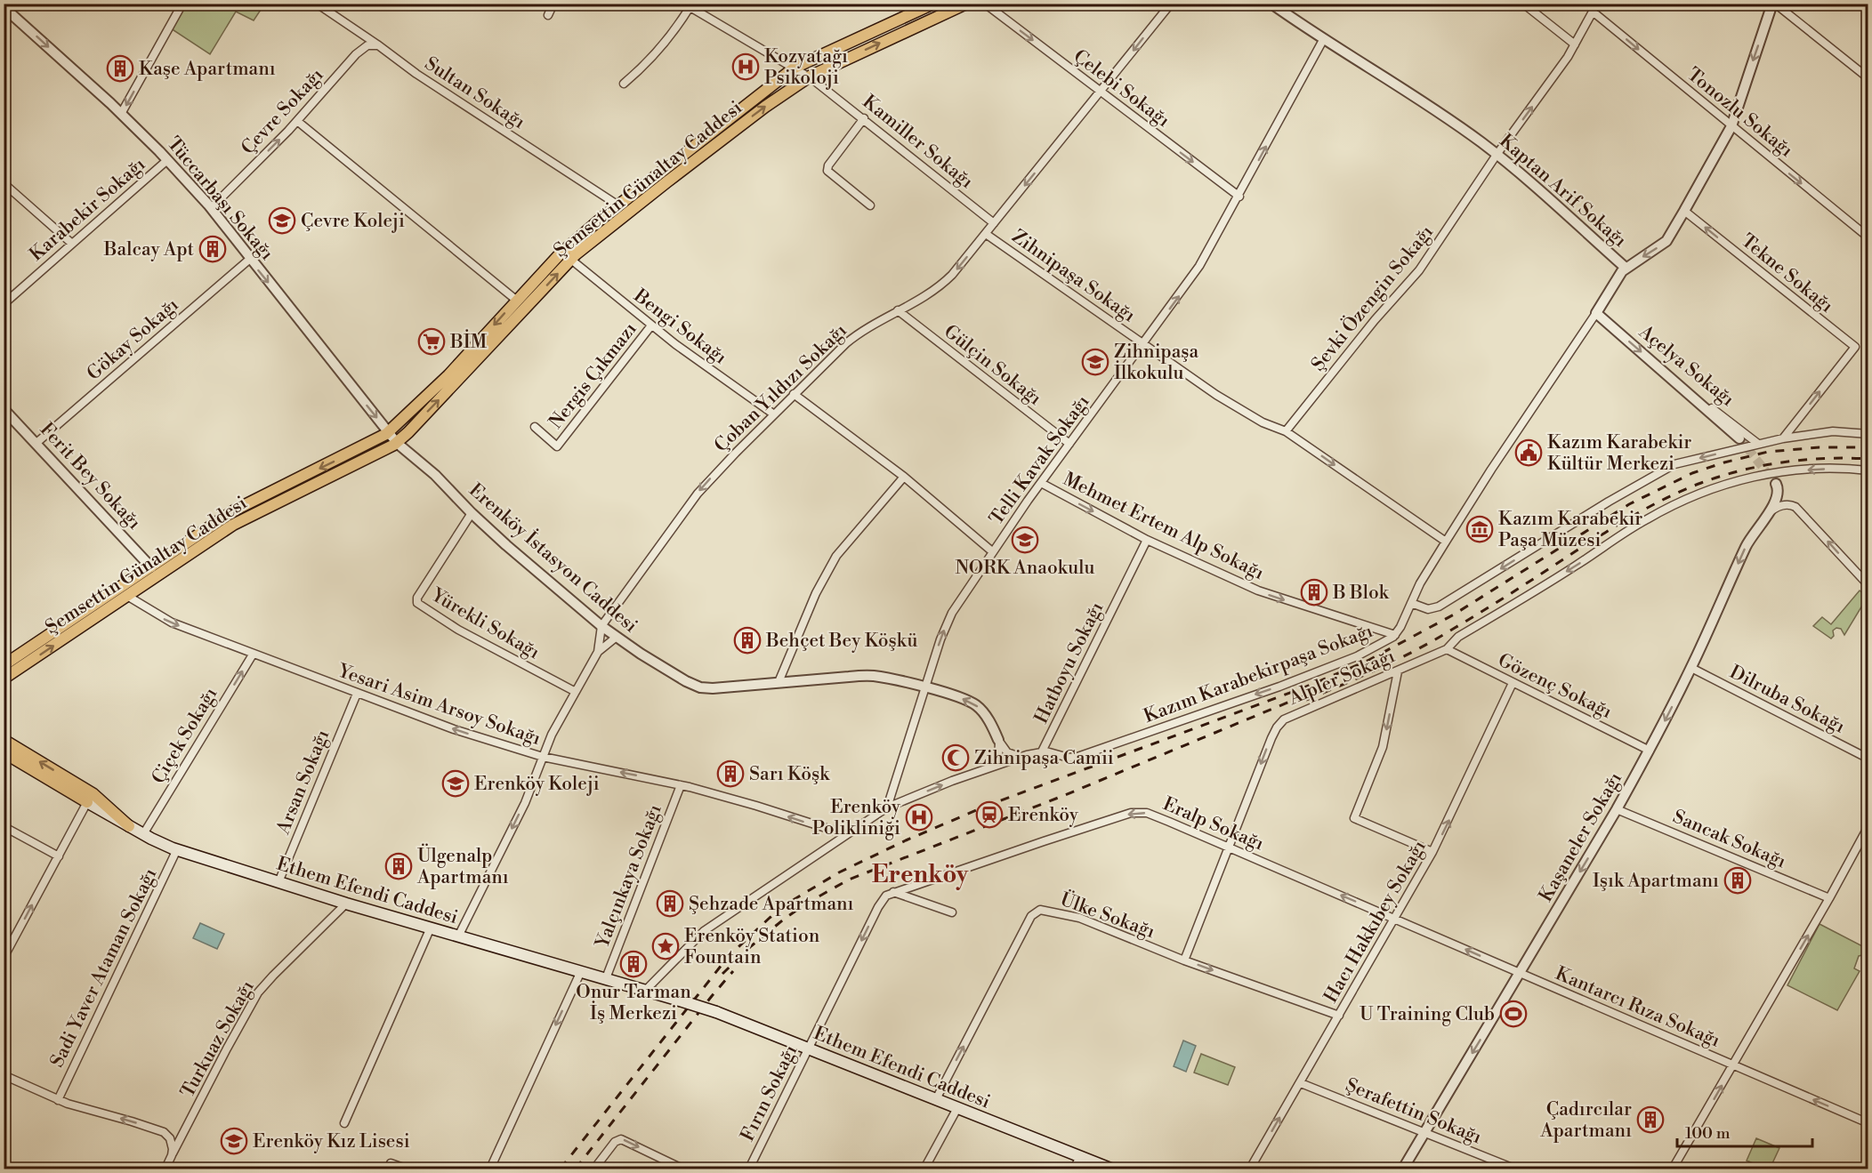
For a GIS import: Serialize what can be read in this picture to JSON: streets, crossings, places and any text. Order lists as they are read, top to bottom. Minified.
{"streets":{"main road":["Şemsettin Günaltay Caddesi","Ethem Efendi Caddesi"],"street":["Çelebi Sokağı","Sultan Sokağı","Çevre Sokağı","Tonozlu Sokağı","Kamiller Sokağı","Kaptan Arif Sokağı","Tüccarbaşı Sokağı","Karabekir Sokağı","Tekne Sokağı","Zihnipaşa Sokağı","Şevki Özengin Sokağı","Bengi Sokağı","Gökay Sokağı","Gülçin Sokağı","Açelya Sokağı","Nergis Çıkmazı","Çoban Yıldızı Sokağı","Telli Kavak Sokağı","Ferit Bey Sokağı","Mehmet Ertem Alp Sokağı","Erenköy İstasyon Caddesi","Yürekli Sokağı","Hatboyu Sokağı","Kazım Karabekirpaşa Sokağı","Alpler Sokağı","Gözenç Sokağı","Dilruba Sokağı","Yesari Asim Arsoy Sokağı","Çiçek Sokağı","Arsan Sokağı","Eralp Sokağı","Kaşaneler Sokağı","Sancak Sokağı","Yalçınkaya Sokağı","Ülke Sokağı","Hacı Hakkıbey Sokağı","Sadi Yaver Ataman Sokağı","Kantarcı Rıza Sokağı","Turkuaz Sokağı","Fırın Sokağı","Şerafettin Sokağı"]},"crossings":[["Çelebi Sokağı","Çoban Yıldızı Sokağı"],["Çelebi Sokağı","Telli Kavak Sokağı"],["Sultan Sokağı","Çevre Sokağı"],["Sultan Sokağı","Şemsettin Günaltay Caddesi"],["Çevre Sokağı","Tüccarbaşı Sokağı"],["Tonozlu Sokağı","Kaptan Arif Sokağı"],["Tonozlu Sokağı","Şevki Özengin Sokağı"],["Kamiller Sokağı","Şemsettin Günaltay Caddesi"],["Kamiller Sokağı","Çoban Yıldızı Sokağı"],["Şemsettin Günaltay Caddesi","Tüccarbaşı Sokağı"],["Şemsettin Günaltay Caddesi","Bengi Sokağı"],["Şemsettin Günaltay Caddesi","Ferit Bey Sokağı"],["Şemsettin Günaltay Caddesi","Erenköy İstasyon Caddesi"],["Şemsettin Günaltay Caddesi","Yesari Asim Arsoy Sokağı"],["Kaptan Arif Sokağı","Tekne Sokağı"],["Kaptan Arif Sokağı","Şevki Özengin Sokağı"],["Kaptan Arif Sokağı","Telli Kavak Sokağı"],["Tüccarbaşı Sokağı","Karabekir Sokağı"],["Tüccarbaşı Sokağı","Gökay Sokağı"],["Zihnipaşa Sokağı","Şevki Özengin Sokağı"],["Zihnipaşa Sokağı","Çoban Yıldızı Sokağı"],["Zihnipaşa Sokağı","Telli Kavak Sokağı"],["Zihnipaşa Sokağı","Kazım Karabekirpaşa Sokağı"],["Bengi Sokağı","Nergis Çıkmazı"],["Bengi Sokağı","Çoban Yıldızı Sokağı"],["Gökay Sokağı","Ferit Bey Sokağı"],["Gülçin Sokağı","Çoban Yıldızı Sokağı"],["Gülçin Sokağı","Telli Kavak Sokağı"],["Açelya Sokağı","Kazım Karabekirpaşa Sokağı"],["Çoban Yıldızı Sokağı","Erenköy İstasyon Caddesi"],["Telli Kavak Sokağı","Mehmet Ertem Alp Sokağı"],["Telli Kavak Sokağı","Erenköy İstasyon Caddesi"],["Telli Kavak Sokağı","Hatboyu Sokağı"],["Mehmet Ertem Alp Sokağı","Hatboyu Sokağı"],["Mehmet Ertem Alp Sokağı","Kazım Karabekirpaşa Sokağı"],["Erenköy İstasyon Caddesi","Yürekli Sokağı"],["Hatboyu Sokağı","Kazım Karabekirpaşa Sokağı"],["Hatboyu Sokağı","Yesari Asim Arsoy Sokağı"],["Hatboyu Sokağı","Ethem Efendi Caddesi"],["Alpler Sokağı","Gözenç Sokağı"],["Alpler Sokağı","Eralp Sokağı"],["Alpler Sokağı","Ülke Sokağı"],["Gözenç Sokağı","Kaşaneler Sokağı"],["Gözenç Sokağı","Hacı Hakkıbey Sokağı"],["Dilruba Sokağı","Kaşaneler Sokağı"],["Yesari Asim Arsoy Sokağı","Çiçek Sokağı"],["Yesari Asim Arsoy Sokağı","Arsan Sokağı"],["Yesari Asim Arsoy Sokağı","Yalçınkaya Sokağı"],["Çiçek Sokağı","Ethem Efendi Caddesi"],["Arsan Sokağı","Ethem Efendi Caddesi"],["Eralp Sokağı","Hacı Hakkıbey Sokağı"],["Eralp Sokağı","Kantarcı Rıza Sokağı"],["Eralp Sokağı","Fırın Sokağı"],["Kaşaneler Sokağı","Sancak Sokağı"],["Kaşaneler Sokağı","Kantarcı Rıza Sokağı"],["Kaşaneler Sokağı","Şerafettin Sokağı"],["Yalçınkaya Sokağı","Ethem Efendi Caddesi"],["Ethem Efendi Caddesi","Ülke Sokağı"],["Ethem Efendi Caddesi","Sadi Yaver Ataman Sokağı"],["Ethem Efendi Caddesi","Turkuaz Sokağı"],["Ethem Efendi Caddesi","Fırın Sokağı"],["Ülke Sokağı","Hacı Hakkıbey Sokağı"],["Hacı Hakkıbey Sokağı","Kantarcı Rıza Sokağı"],["Hacı Hakkıbey Sokağı","Şerafettin Sokağı"]],"one_way":["Çelebi Sokağı","Çevre Sokağı","Tonozlu Sokağı","Tüccarbaşı Sokağı","Zihnipaşa Sokağı","Açelya Sokağı","Çoban Yıldızı Sokağı","Telli Kavak Sokağı","Mehmet Ertem Alp Sokağı","Kazım Karabekirpaşa Sokağı","Çiçek Sokağı","Eralp Sokağı","Kaşaneler Sokağı","Hacı Hakkıbey Sokağı","Kantarcı Rıza Sokağı","Fırın Sokağı"],"districts":["Erenköy"],"places":{"hospital":["Kozyatağı Psikoloji","Erenköy Polikliniği"],"building":["Kaşe Apartmanı","Balcay Apt","B Blok","Behçet Bey Köşkü","Sarı Köşk","Ülgenalp Apartmanı","Işık Apartmanı","Şehzade Apartmanı","Onur Tarman İş Merkezi","Çadırcılar Apartmanı"],"school or university":["Çevre Koleji","Zihnipaşa İlkokulu","NORK Anaokulu","Erenköy Koleji","Erenköy Kız Lisesi"],"supermarket":["BİM"],"public building":["Kazım Karabekir Kültür Merkezi"],"museum":["Kazım Karabekir Paşa Müzesi"],"mosque":["Zihnipaşa Camii"],"station":["Erenköy"],"place":["Erenköy Station Fountain"],"sports":["U Training Club"]},"scale_bar":"100 m"}
